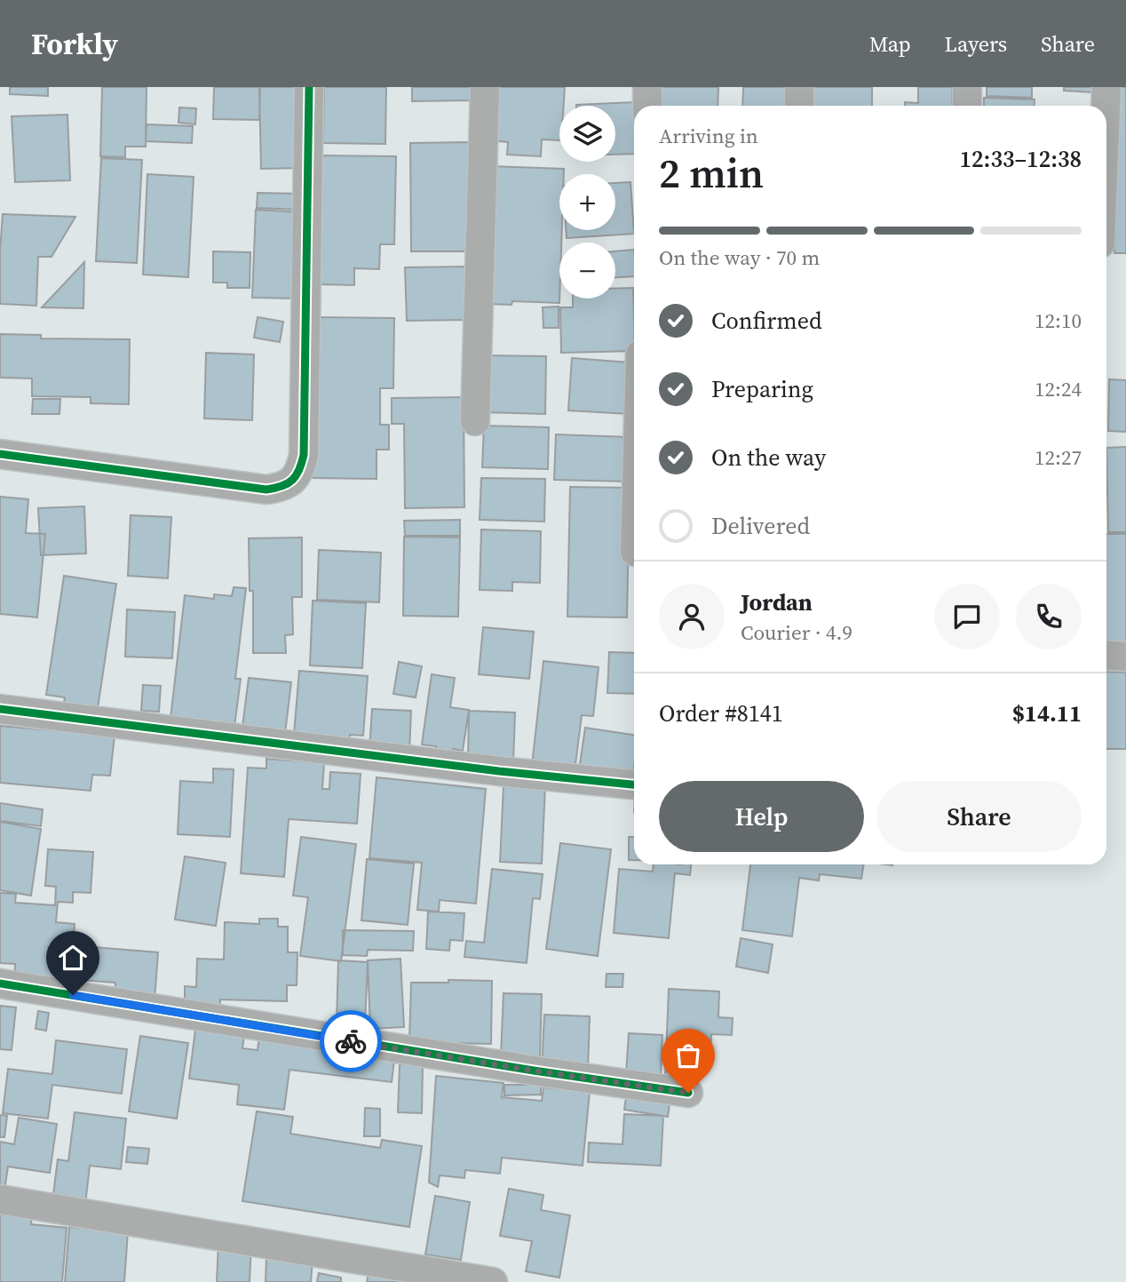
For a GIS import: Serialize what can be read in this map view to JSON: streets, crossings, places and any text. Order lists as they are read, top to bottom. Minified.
{"page":{"header":"Forkly","nav":["Map","Layers","Share"],"map_buttons":["+","−"],"heading":["2 min","Arriving in","12:33–12:38"],"panel":["Jordan","Courier · 4.9","Order #8141","$14.11"],"bar":"On the way · 70 m","list":[["Confirmed","12:10"],["Preparing","12:24"],["On the way","12:27"],"Delivered"],"buttons":["Help","Share"]}}
